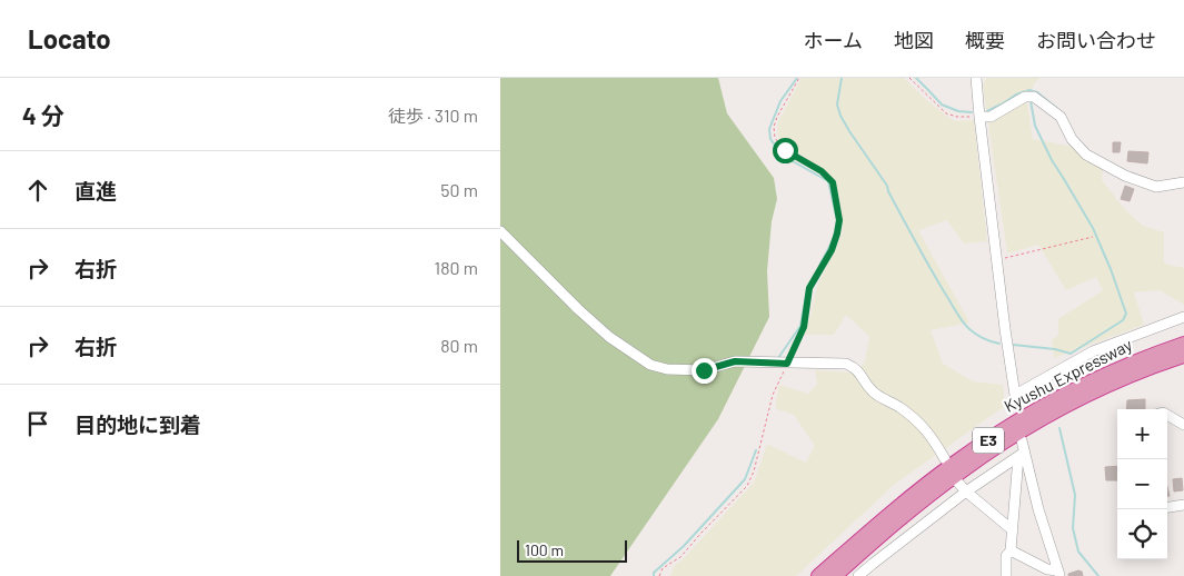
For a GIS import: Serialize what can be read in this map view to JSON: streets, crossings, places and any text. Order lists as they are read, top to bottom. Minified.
{"streets":{"highway":["Kyushu Expressway","E3"]},"scale_bar":"100 m","page":{"header":"Locato","nav":["ホーム","地図","概要","お問い合わせ"],"heading":["4 分","徒歩 · 310 m"],"list":[["直進","50 m"],["右折","180 m"],["右折","80 m"],"目的地に到着"],"map_buttons":["+","−"],"scale":"100 m"}}
